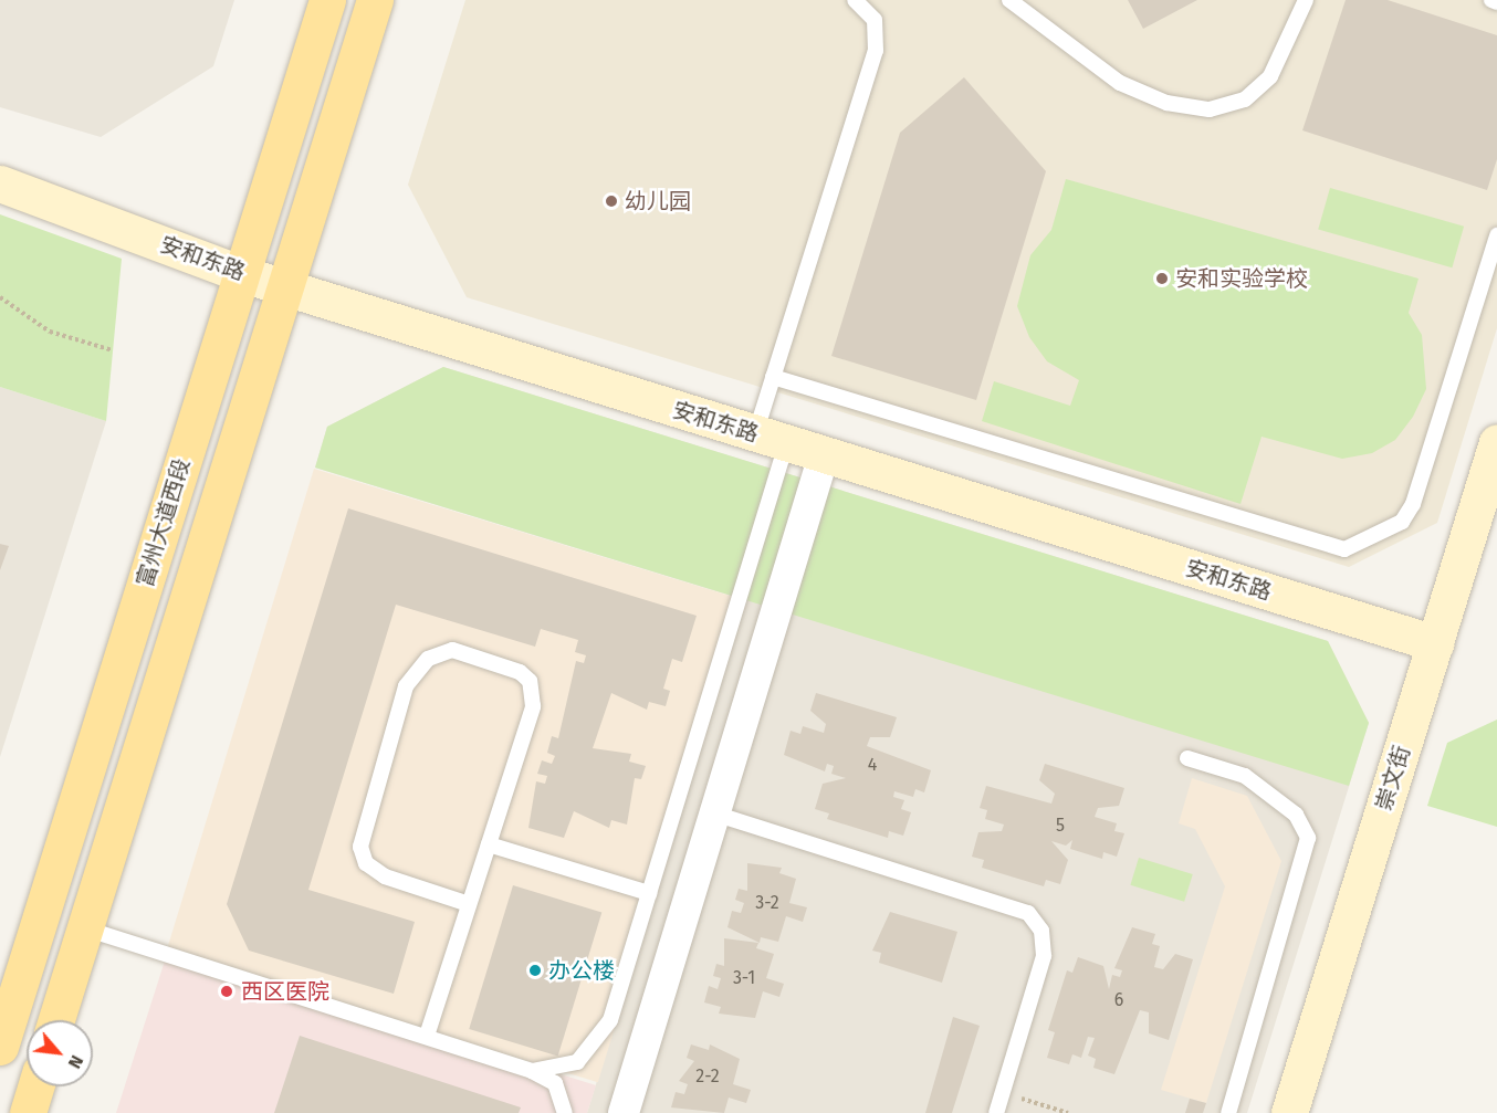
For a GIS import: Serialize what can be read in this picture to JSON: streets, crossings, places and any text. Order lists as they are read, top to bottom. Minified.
{"streets":{"main road":["富州大道西段"],"street":["安和东路","崇文街"]},"crossings":[["安和东路","富州大道西段"],["安和东路","崇文街"]],"places":["幼儿园","安和实验学校","办公楼","西区医院"],"house_numbers":["4","5","3-2","3-1","6","2-2"],"north":"bottom right"}
